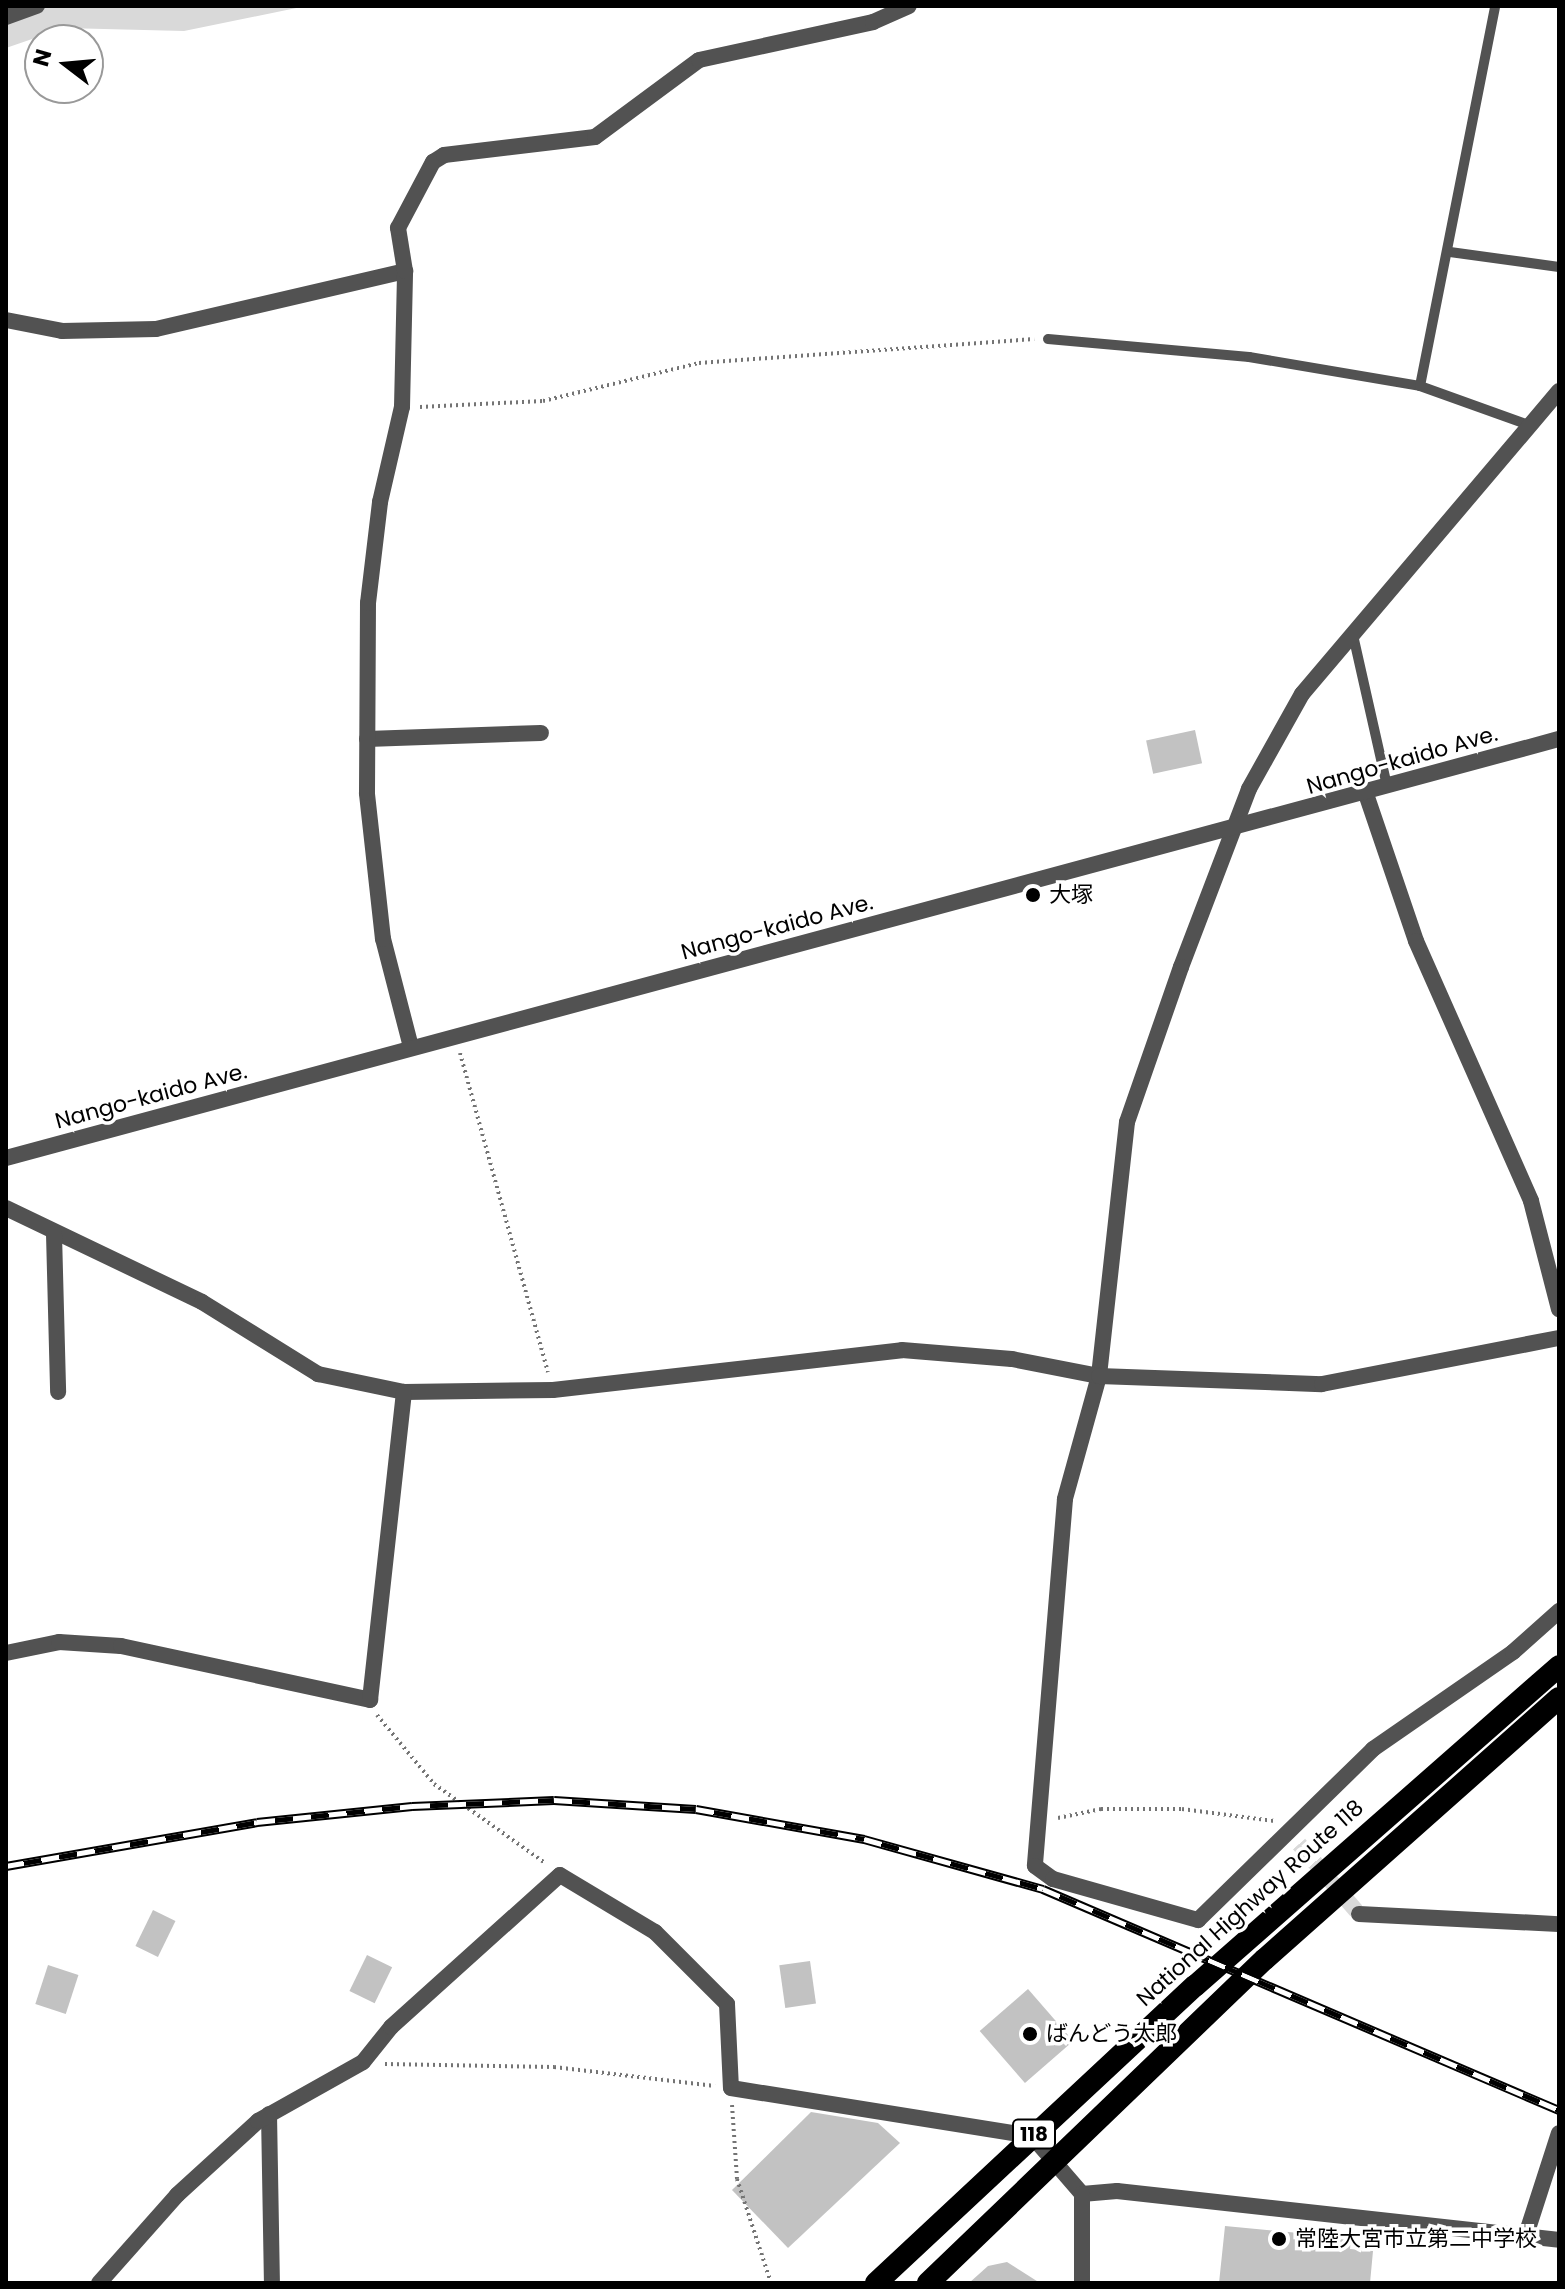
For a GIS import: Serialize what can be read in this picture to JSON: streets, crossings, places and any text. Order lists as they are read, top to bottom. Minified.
{"streets":{"highway":["National Highway Route 118","118"],"street":["Nango-kaido Ave."]},"places":["大塚","ばんどう太郎","常陸大宮市立第二中学校"],"north":"left"}
